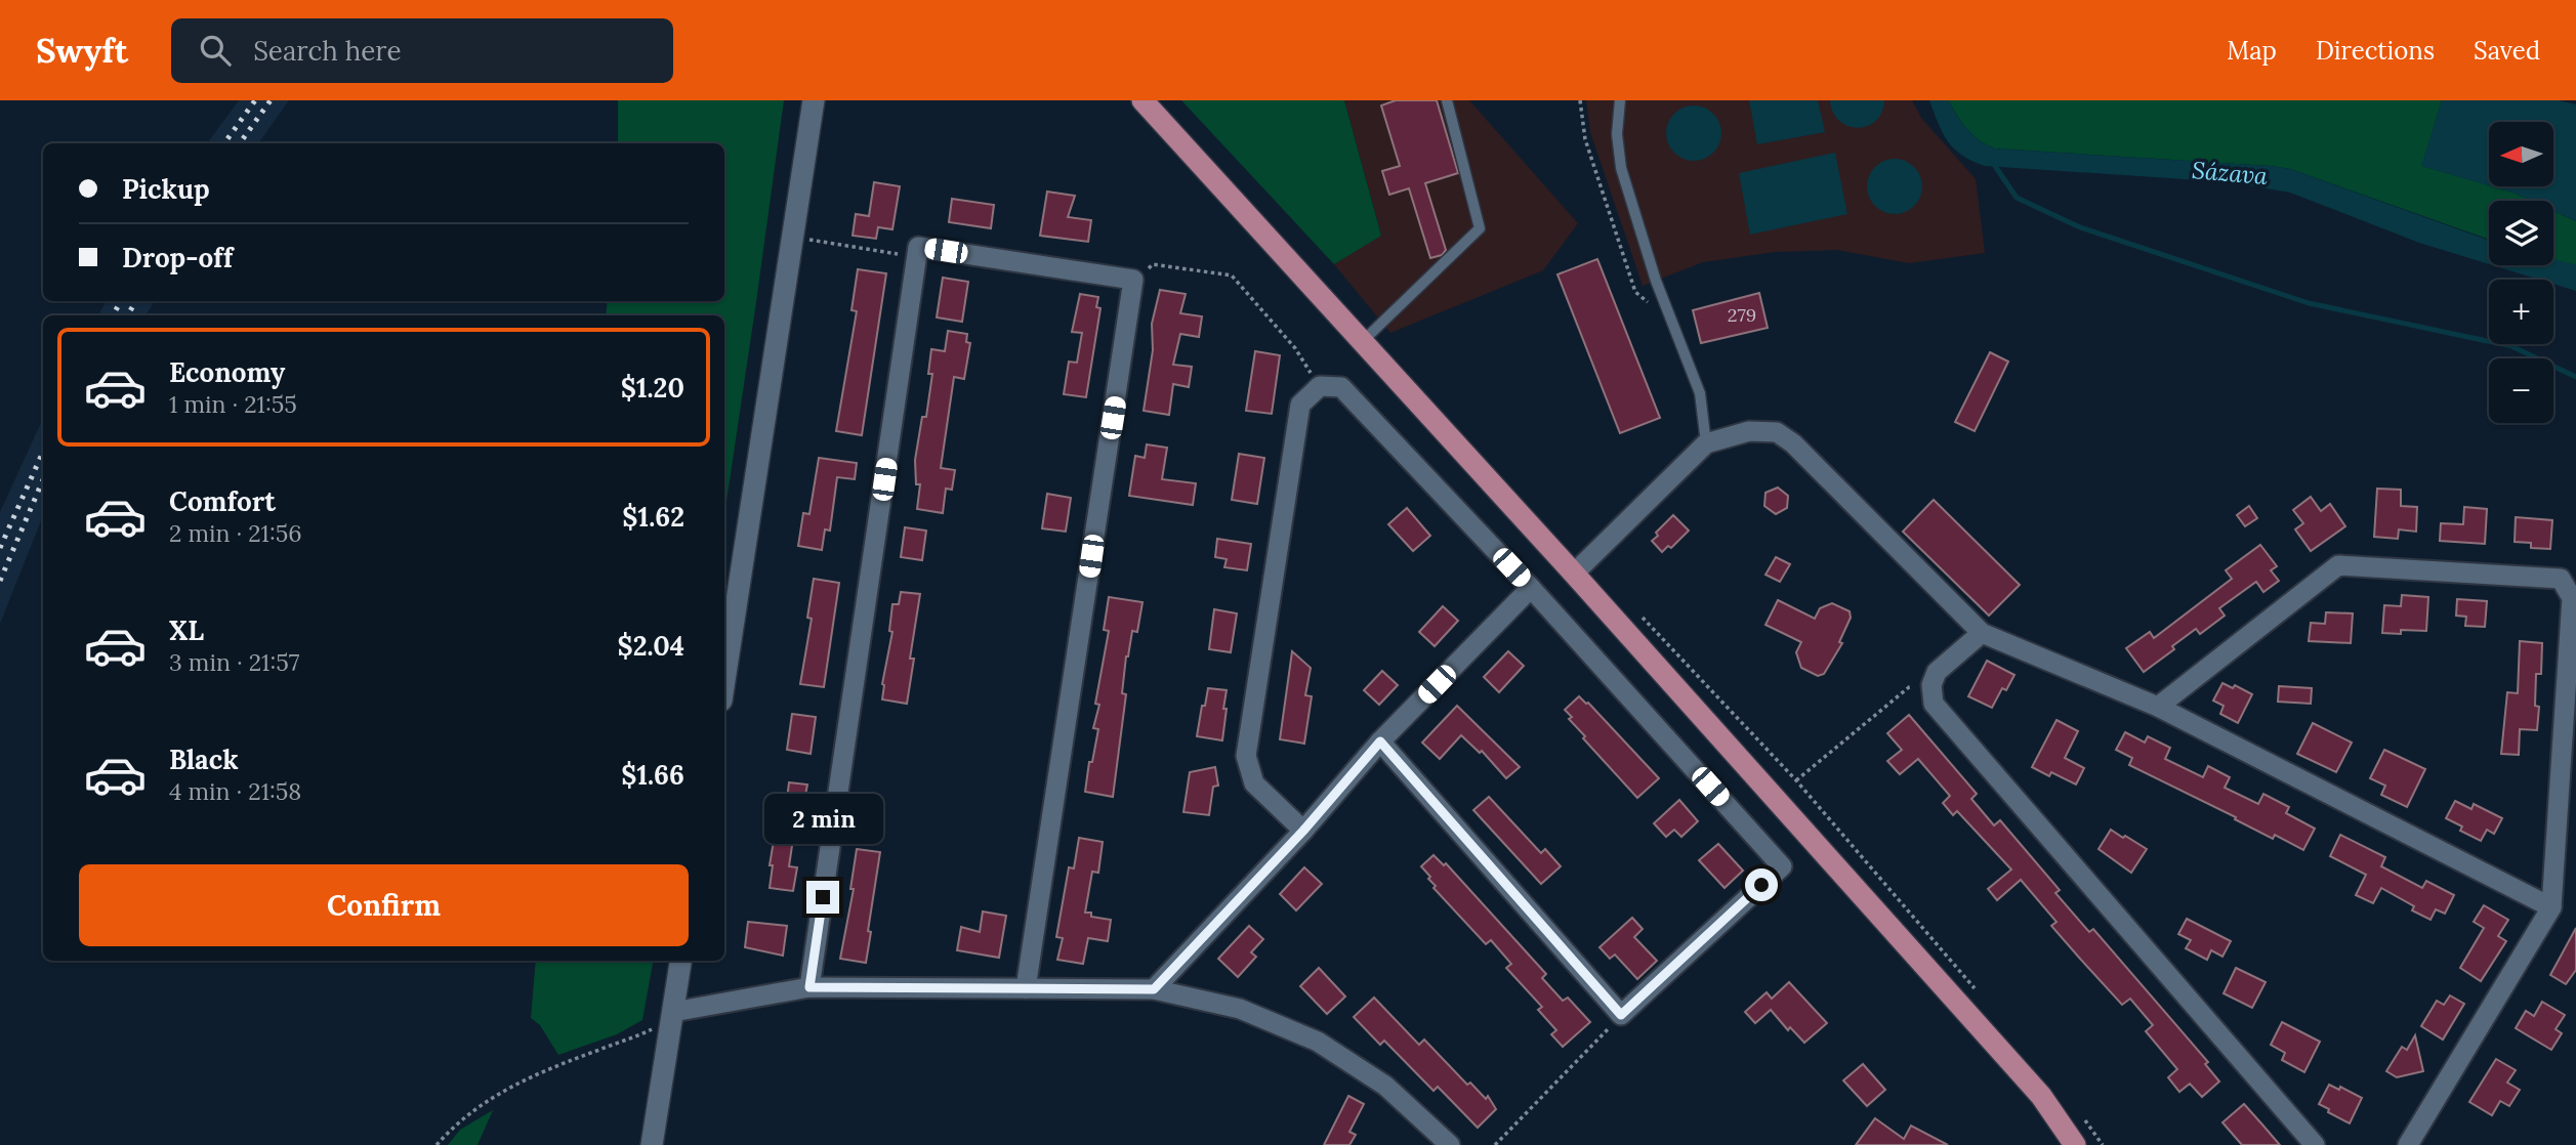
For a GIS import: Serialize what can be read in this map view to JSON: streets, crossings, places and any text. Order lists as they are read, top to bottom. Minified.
{"water":["Sázava"],"house_numbers":["279"],"north":"left","page":{"header":"Swyft","search":"Search here","nav":["Map","Directions","Saved"],"map_buttons":["+","−"],"banner":["Pickup","Drop-off"],"list":[{"name":"Economy","note":"1 min · 21:55","value":"$1.20"},{"name":"Comfort","note":"2 min · 21:56","value":"$1.62"},{"name":"XL","note":"3 min · 21:57","value":"$2.04"},{"name":"Black","note":"4 min · 21:58","value":"$1.66"}],"bubble":"2 min","buttons":"Confirm"}}
